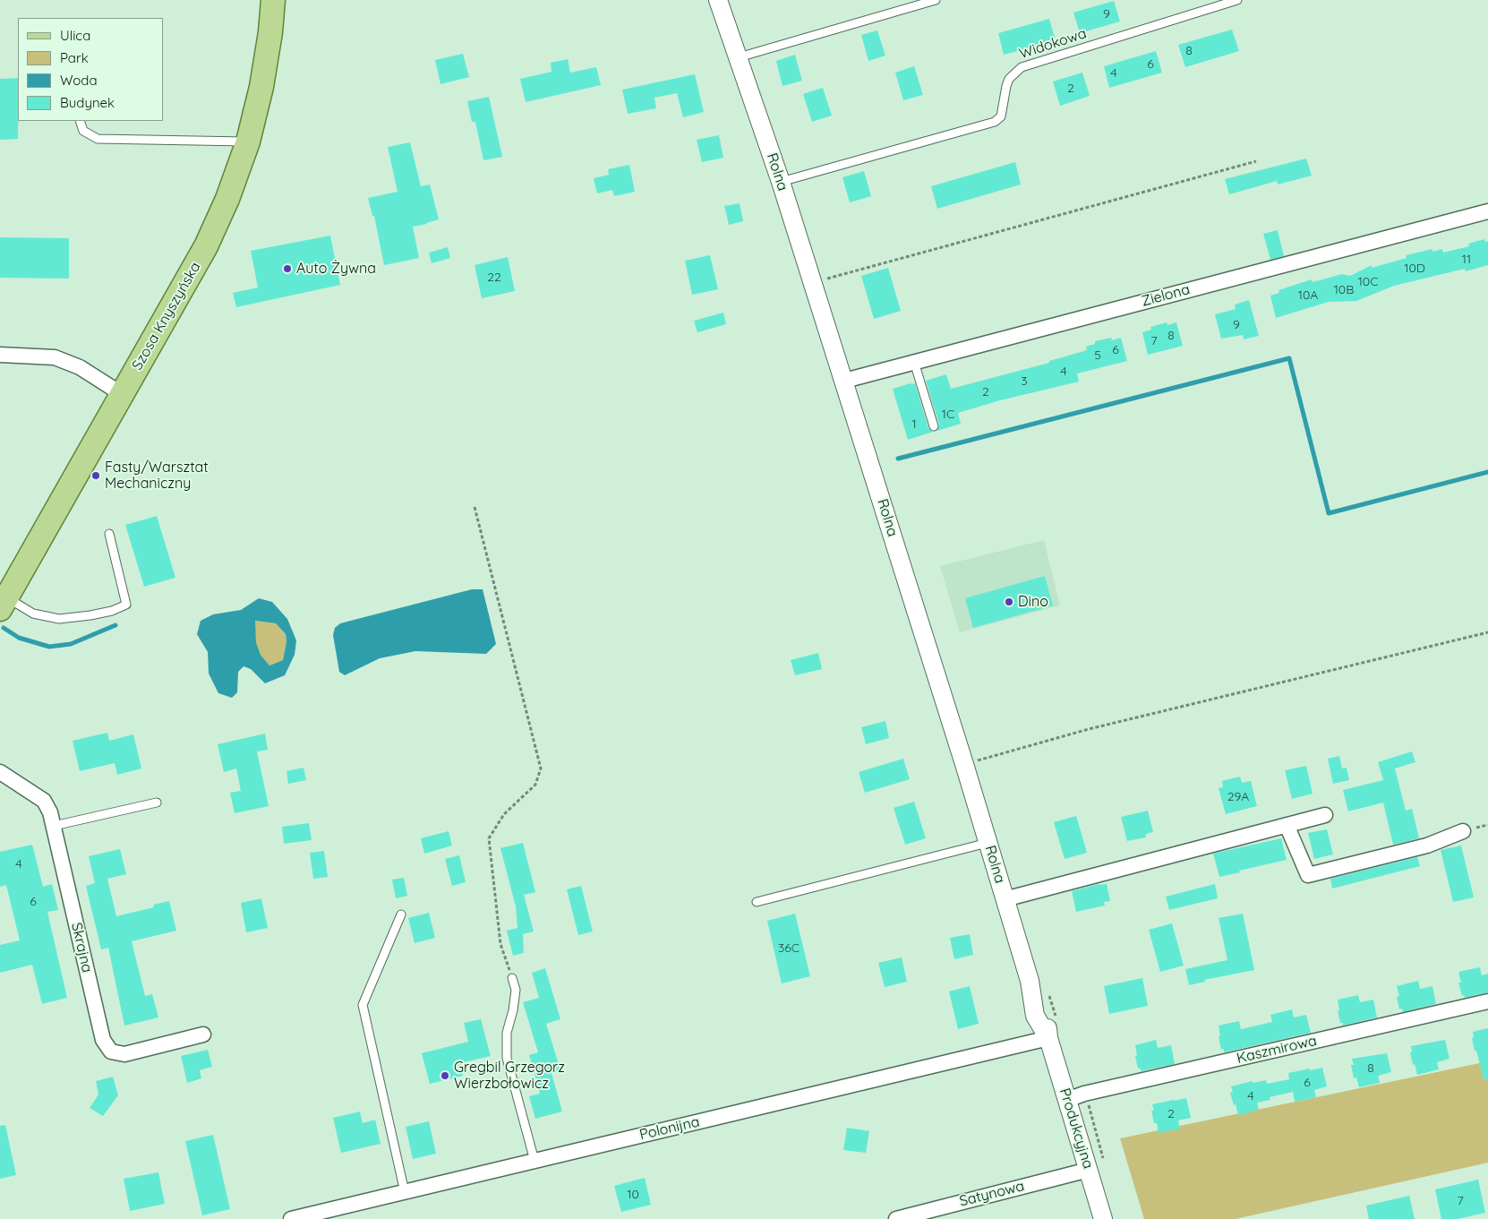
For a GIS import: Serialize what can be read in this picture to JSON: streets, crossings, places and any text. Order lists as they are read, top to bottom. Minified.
{"streets":{"main road":["Szosa Knyszyńska"],"street":["Rolna","Zielona","Skrajna","Kaszmirowa","Polonijna","Produkcyjna","Satynowa"],"lane":["Widokowa"]},"crossings":[["Widokowa","Rolna"],["Rolna","Zielona"],["Rolna","Polonijna"],["Rolna","Produkcyjna"],["Kaszmirowa","Produkcyjna"],["Polonijna","Produkcyjna"],["Produkcyjna","Satynowa"]],"places":["Auto Żywna","Fasty/Warsztat Mechaniczny","Dino","Gregbil Grzegorz Wierzbołowicz"],"house_numbers":["9","8","6","4","2","11","10D","22","10C","10B","10A","9","8","7","6","5","4","3","2","1C","1","29A","4","6","36C","8","6","4","2","10","7"],"legend":["Ulica","Park","Woda","Budynek"]}
